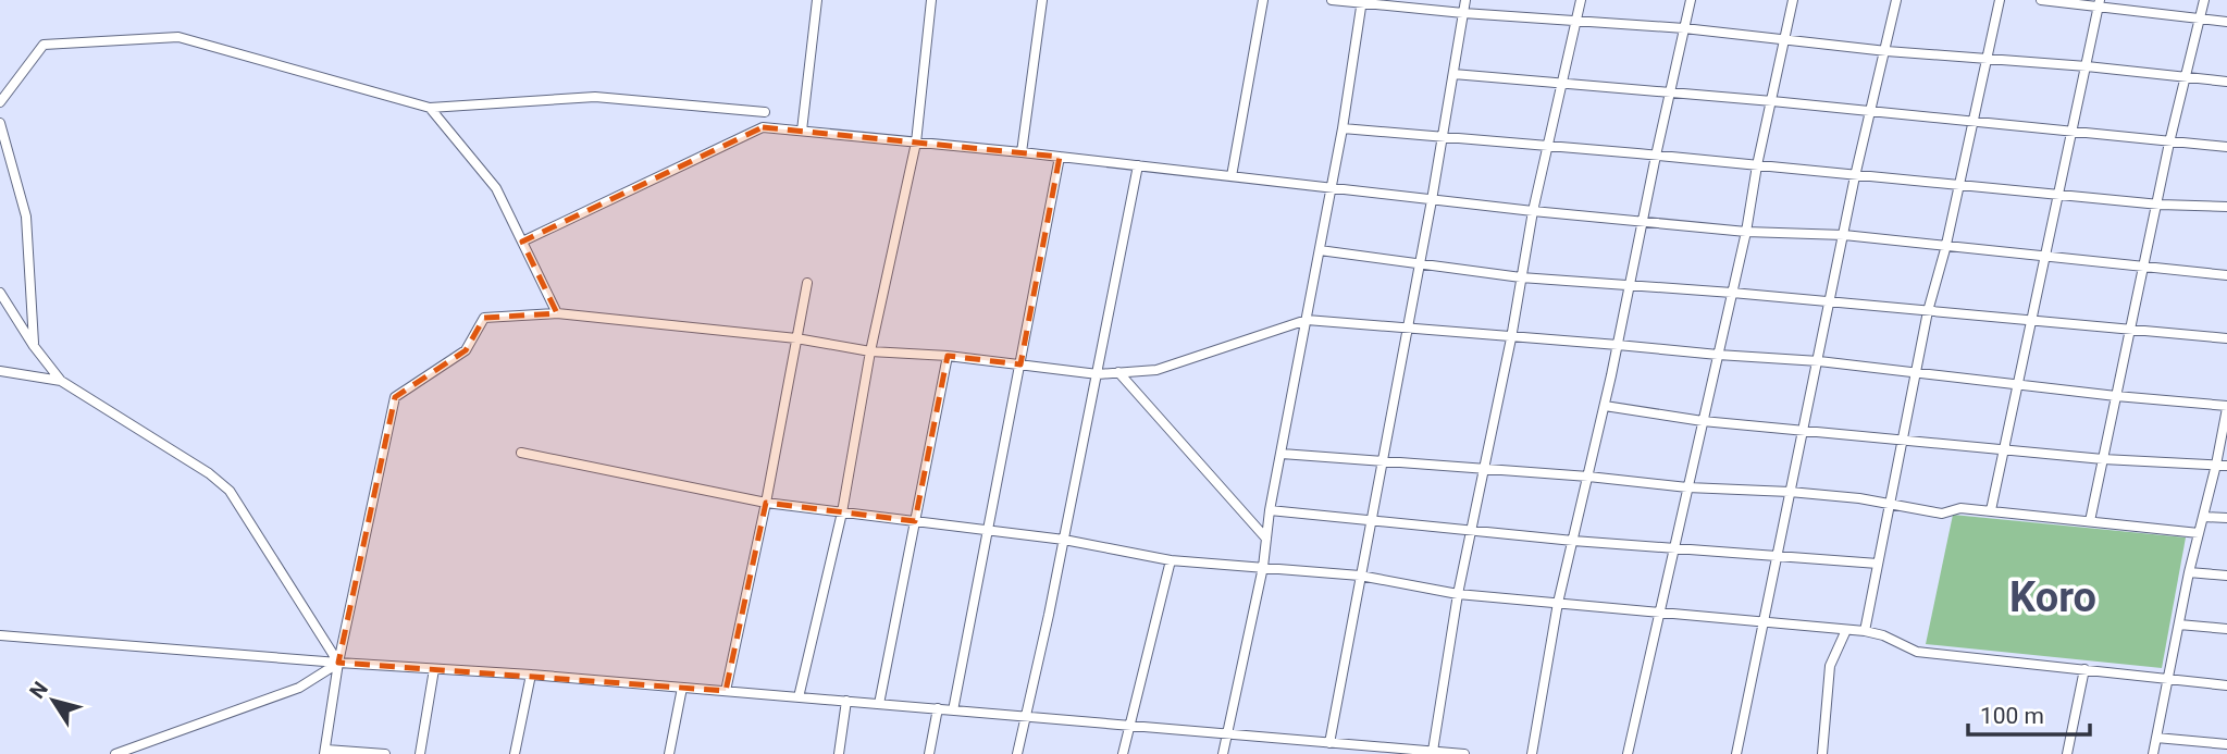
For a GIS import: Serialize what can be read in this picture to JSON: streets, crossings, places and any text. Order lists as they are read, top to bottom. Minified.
{"districts":["Koro"],"scale_bar":"100 m","north":"top left"}
